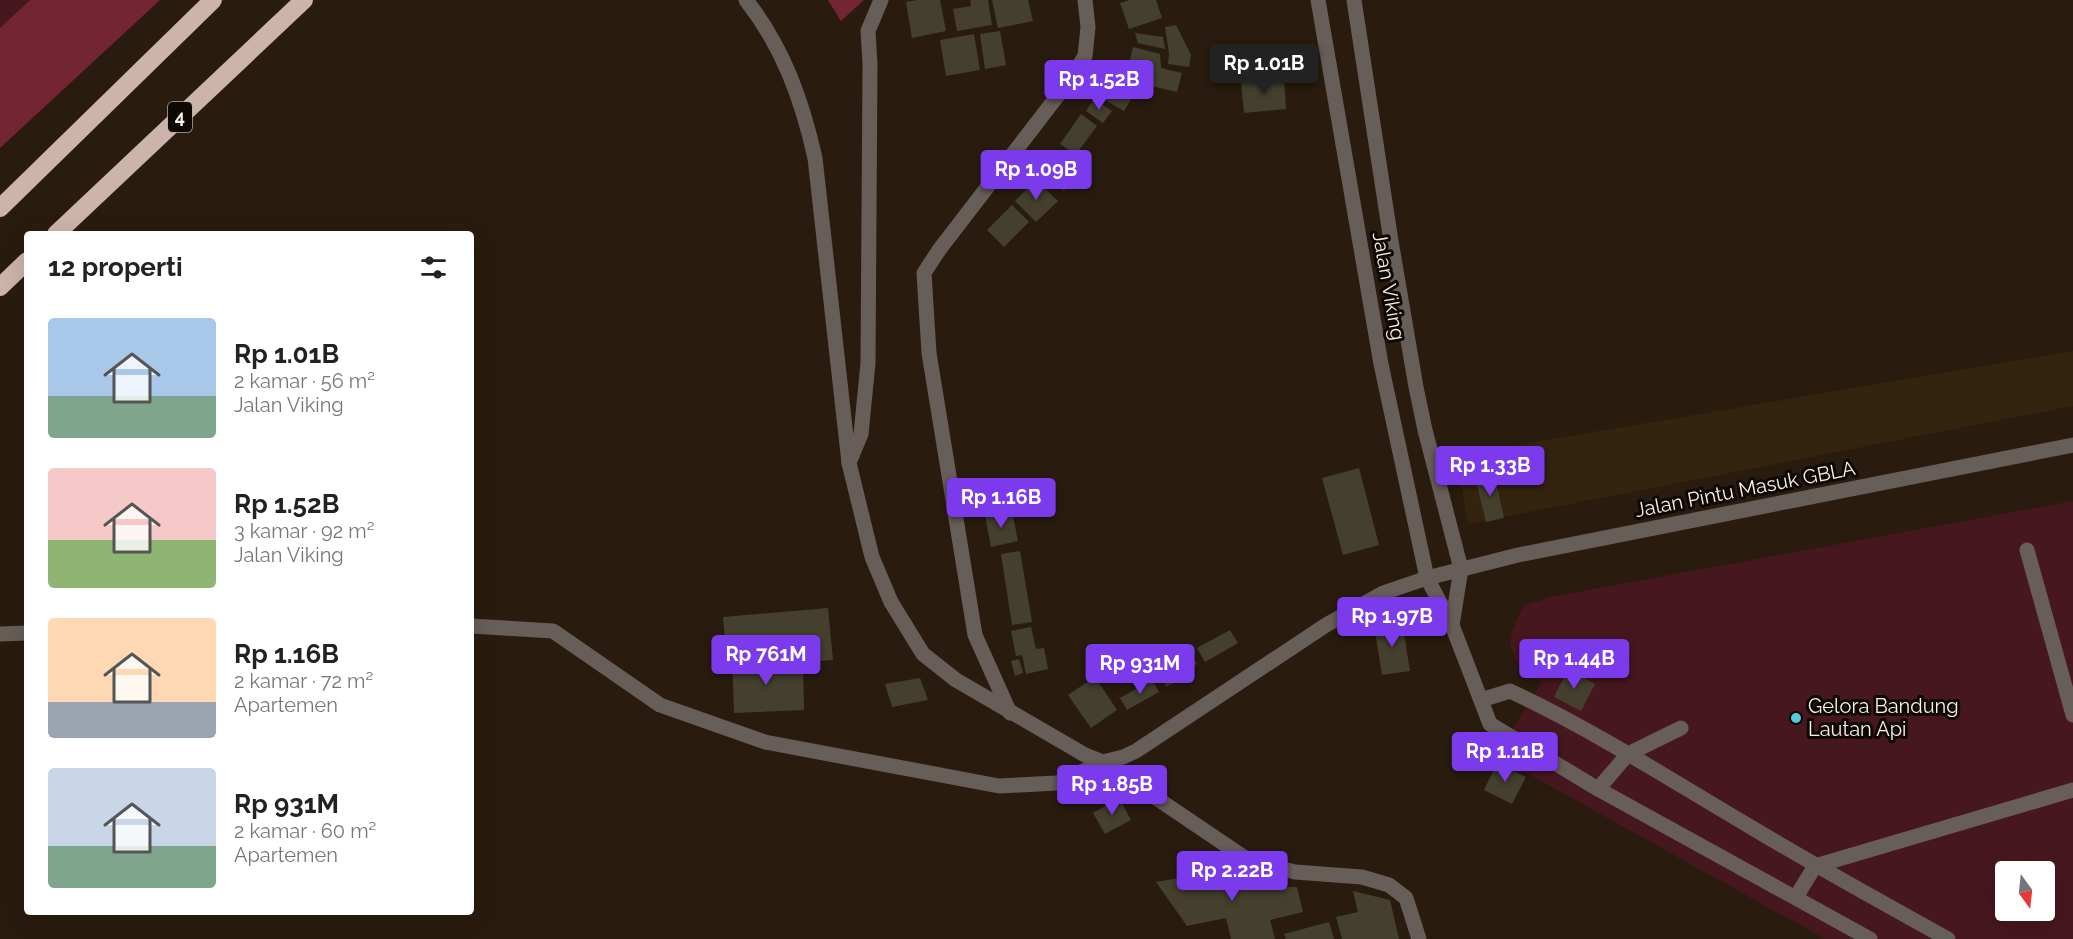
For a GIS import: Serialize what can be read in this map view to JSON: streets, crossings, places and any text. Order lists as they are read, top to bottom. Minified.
{"streets":{"highway":["4"],"street":["Jalan Viking","Jalan Pintu Masuk GBLA"]},"crossings":[["Jalan Viking","Jalan Pintu Masuk GBLA"]],"places":["Gelora Bandung Lautan Api"],"north":"bottom","page":{"price":["Rp 1.01B","Rp 1.52B","Rp 1.09B","Rp 1.33B","Rp 1.16B","Rp 1.97B","Rp 761M","Rp 1.44B","Rp 931M","Rp 1.11B","Rp 1.85B","Rp 2.22B"],"heading":"12 properti","list":[{"name":"Rp 1.01B","note":"2 kamar · 56 m² · Jalan Viking"},{"name":"Rp 1.52B","note":"3 kamar · 92 m² · Jalan Viking"},{"name":"Rp 1.16B","note":"2 kamar · 72 m² · Apartemen"},{"name":"Rp 931M","note":"2 kamar · 60 m² · Apartemen"}]}}
